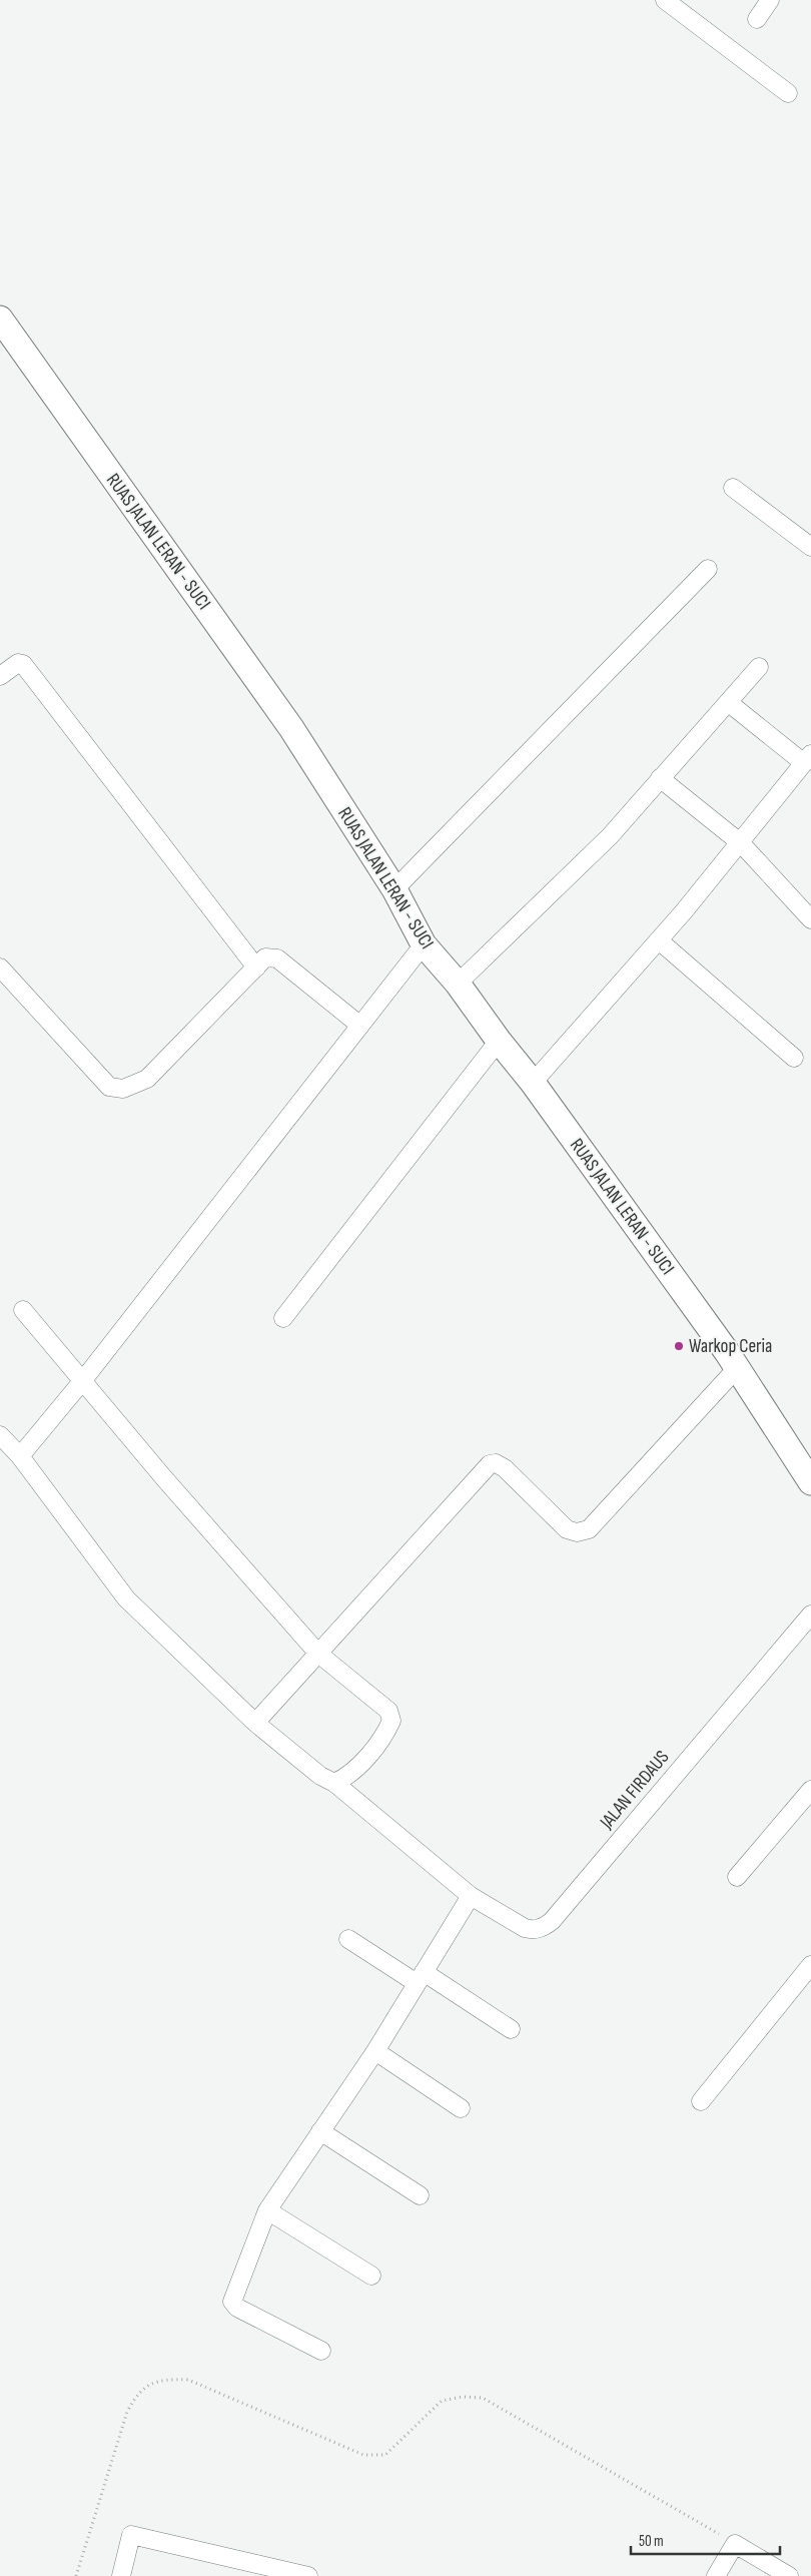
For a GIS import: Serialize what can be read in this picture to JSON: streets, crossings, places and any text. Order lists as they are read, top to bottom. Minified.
{"streets":{"main road":["RUAS JALAN LERAN - SUCI"],"street":["JALAN FIRDAUS"]},"places":["Warkop Ceria"],"scale_bar":"50 m"}
